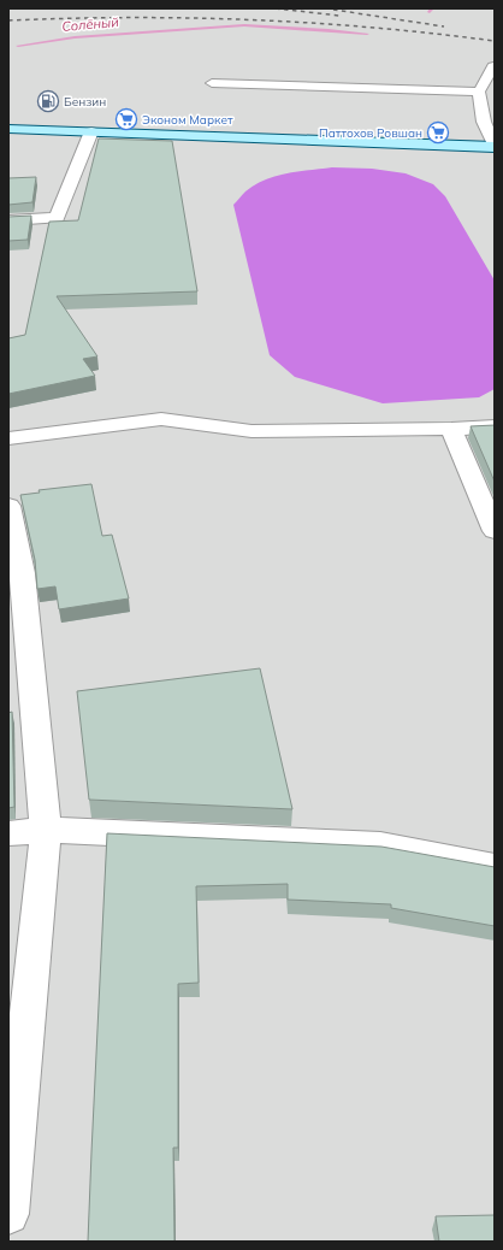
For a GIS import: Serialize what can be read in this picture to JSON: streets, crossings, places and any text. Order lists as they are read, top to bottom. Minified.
{"water":["Солёный"],"places":{"fuel station":["Бензин"],"supermarket":["Эконом Маркет","Паттохов Ровшан"]}}
